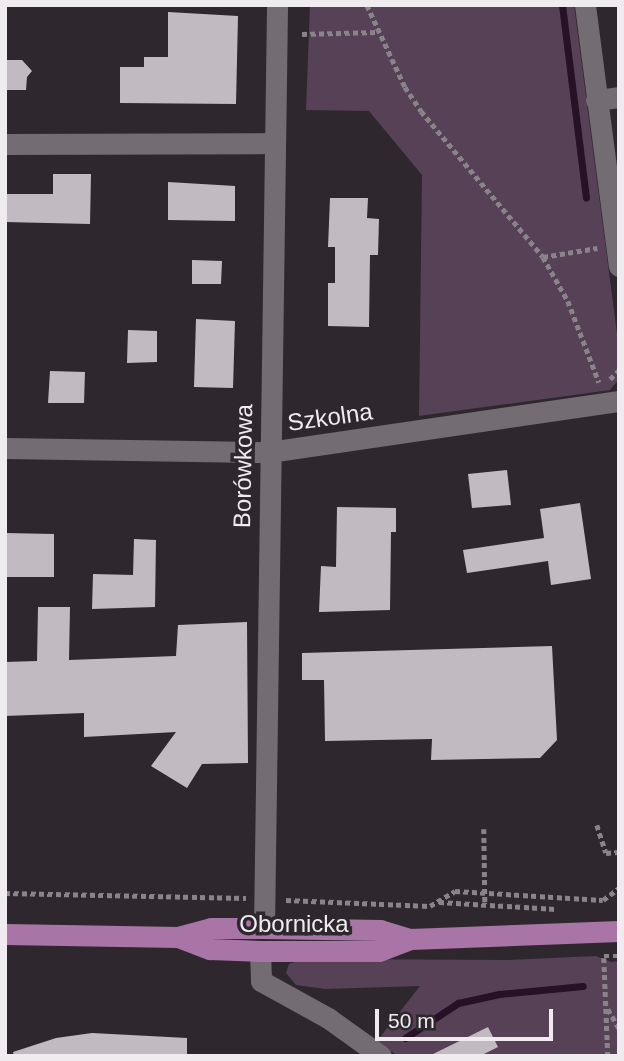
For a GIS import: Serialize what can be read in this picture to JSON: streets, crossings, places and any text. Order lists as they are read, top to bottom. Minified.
{"streets":{"main road":["Obornicka"],"street":["Szkolna","Borówkowa"]},"crossings":[["Szkolna","Borówkowa"],["Borówkowa","Obornicka"]],"scale_bar":"50 m"}
